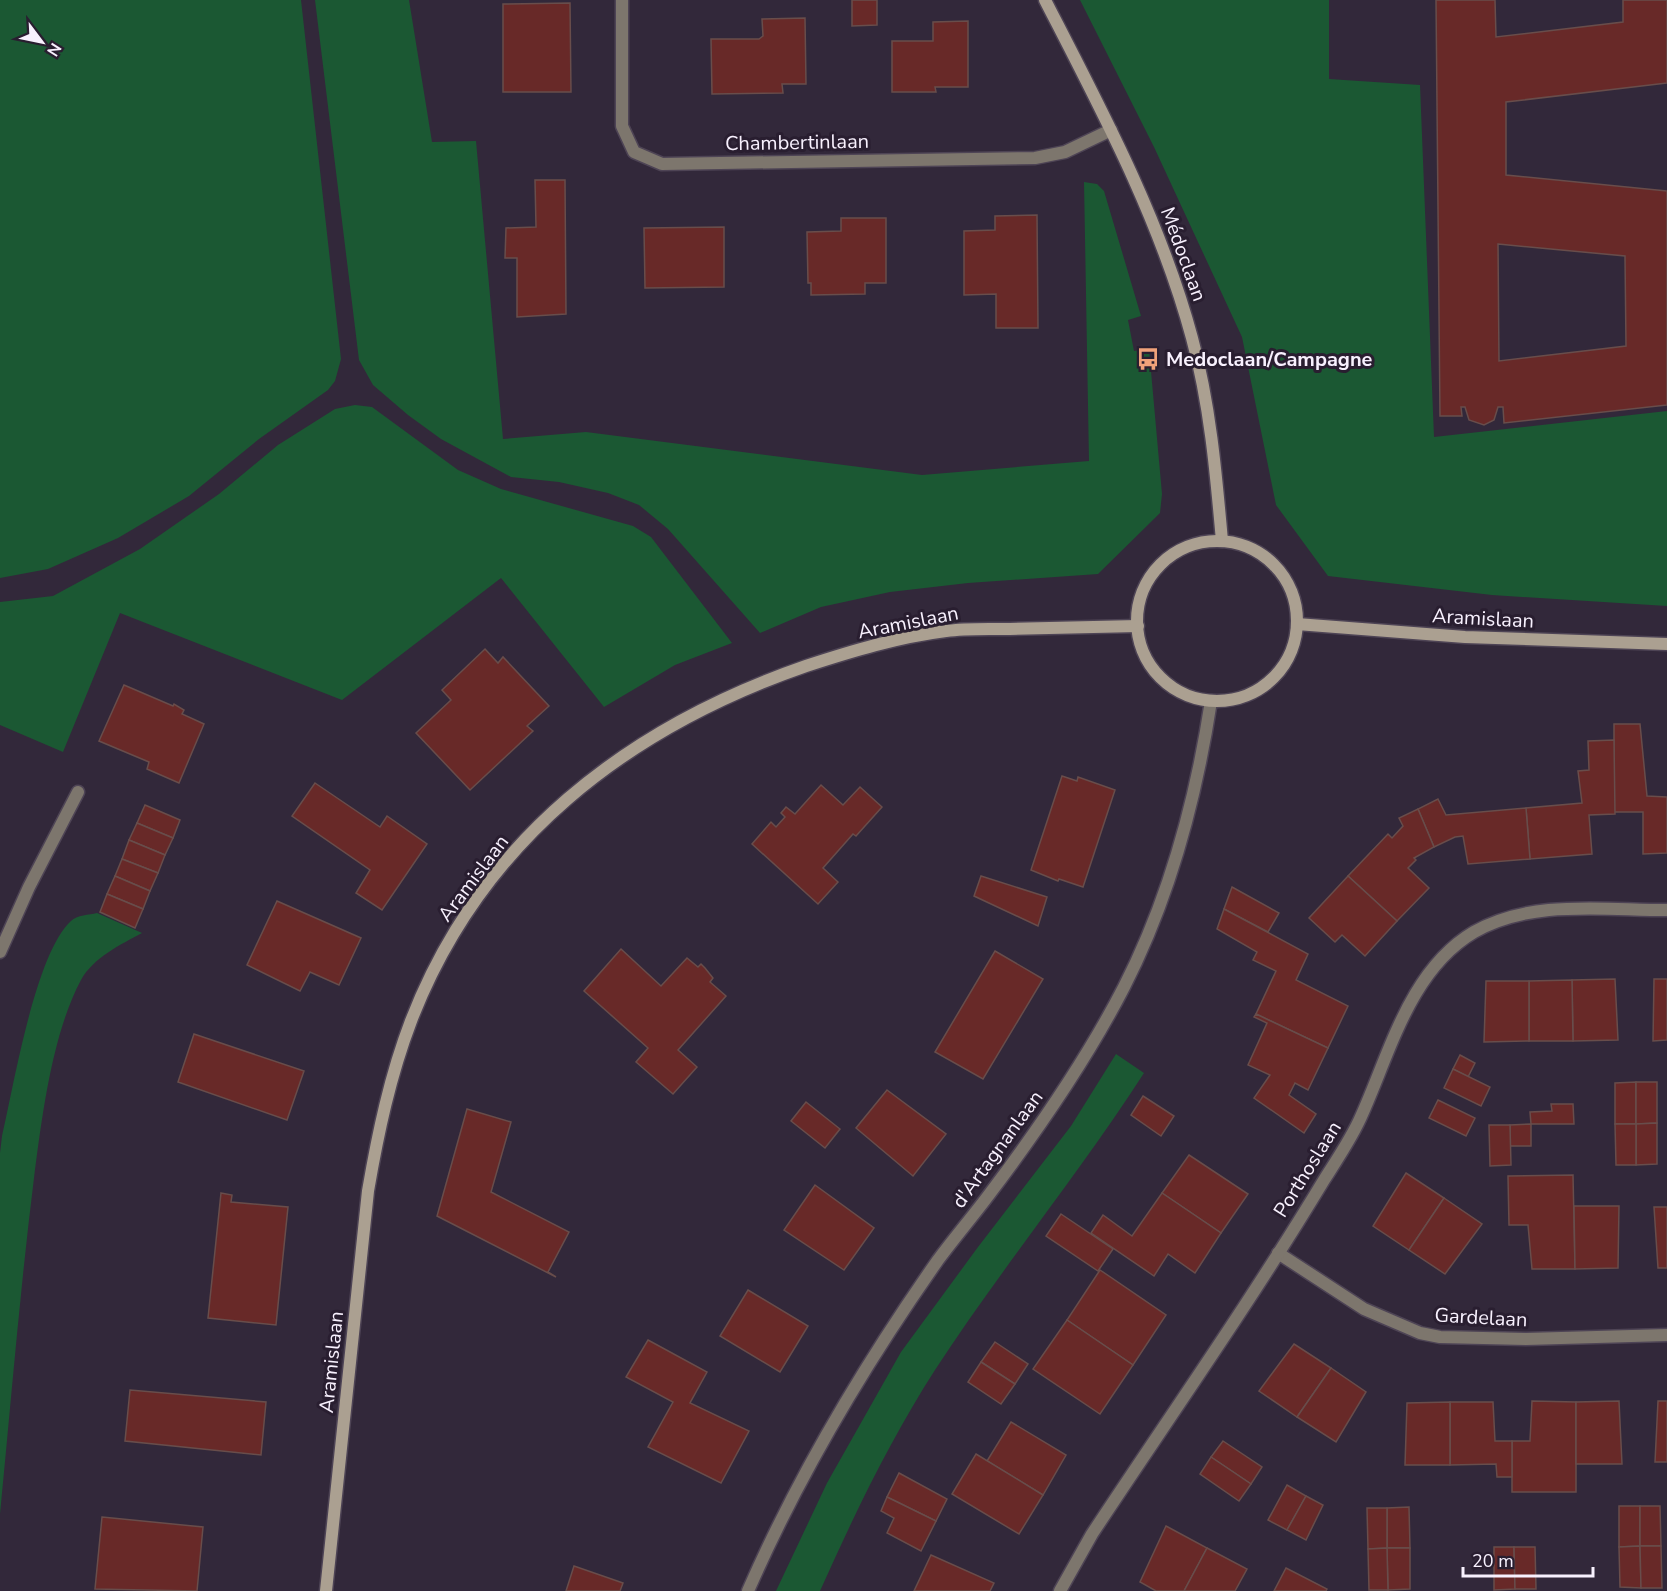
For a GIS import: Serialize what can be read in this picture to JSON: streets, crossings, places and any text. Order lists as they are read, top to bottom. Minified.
{"streets":{"street":["Chambertinlaan","Médoclaan","Aramislaan","d'Artagnanlaan","Porthoslaan","Gardelaan"]},"crossings":[["Chambertinlaan","Médoclaan"],["Médoclaan","Aramislaan"],["Médoclaan","d'Artagnanlaan"],["Aramislaan","d'Artagnanlaan"],["Porthoslaan","Gardelaan"]],"places":{"bus stop":["Medoclaan/Campagne"]},"scale_bar":"20 m","north":"bottom right"}
